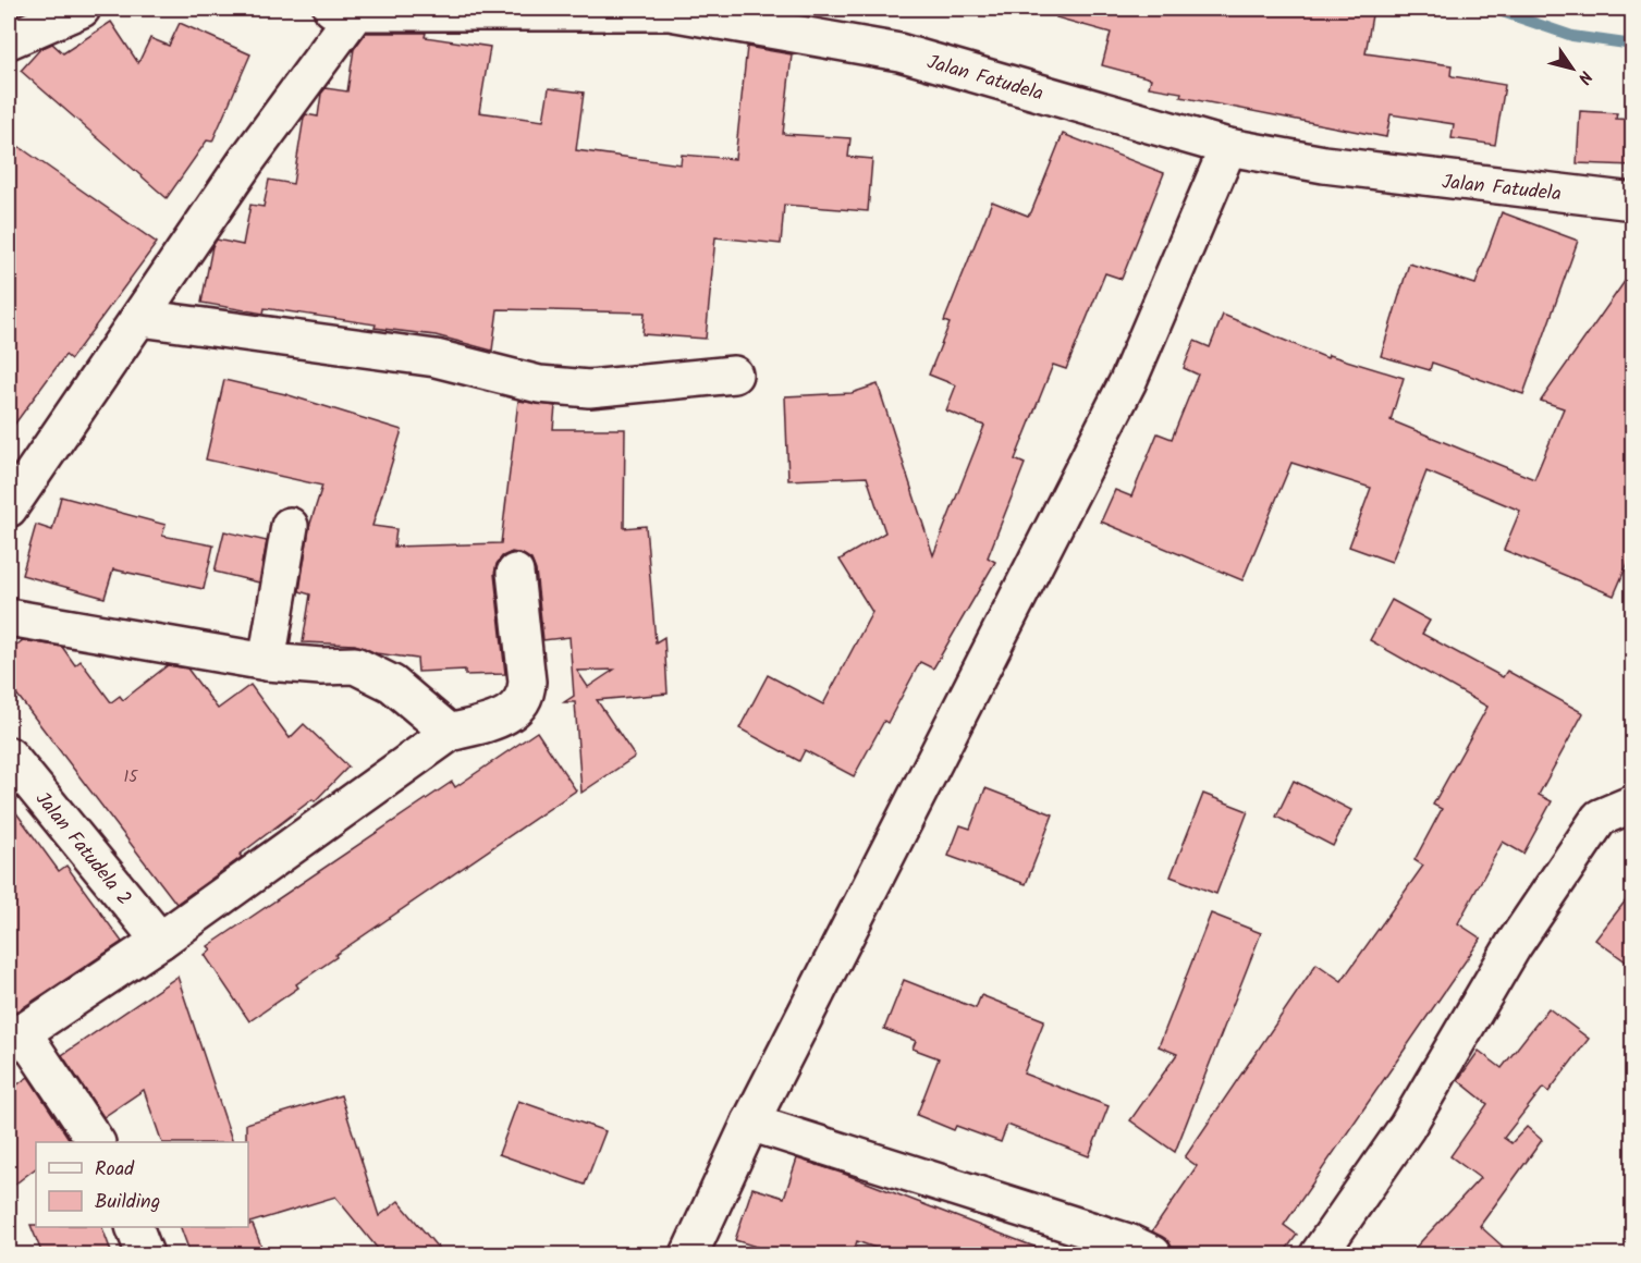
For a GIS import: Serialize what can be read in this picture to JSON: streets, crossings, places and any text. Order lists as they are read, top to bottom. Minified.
{"streets":{"street":["Jalan Fatudela","Jalan Fatudela 2"]},"house_numbers":["15"],"legend":["Road","Building"],"north":"bottom right"}
